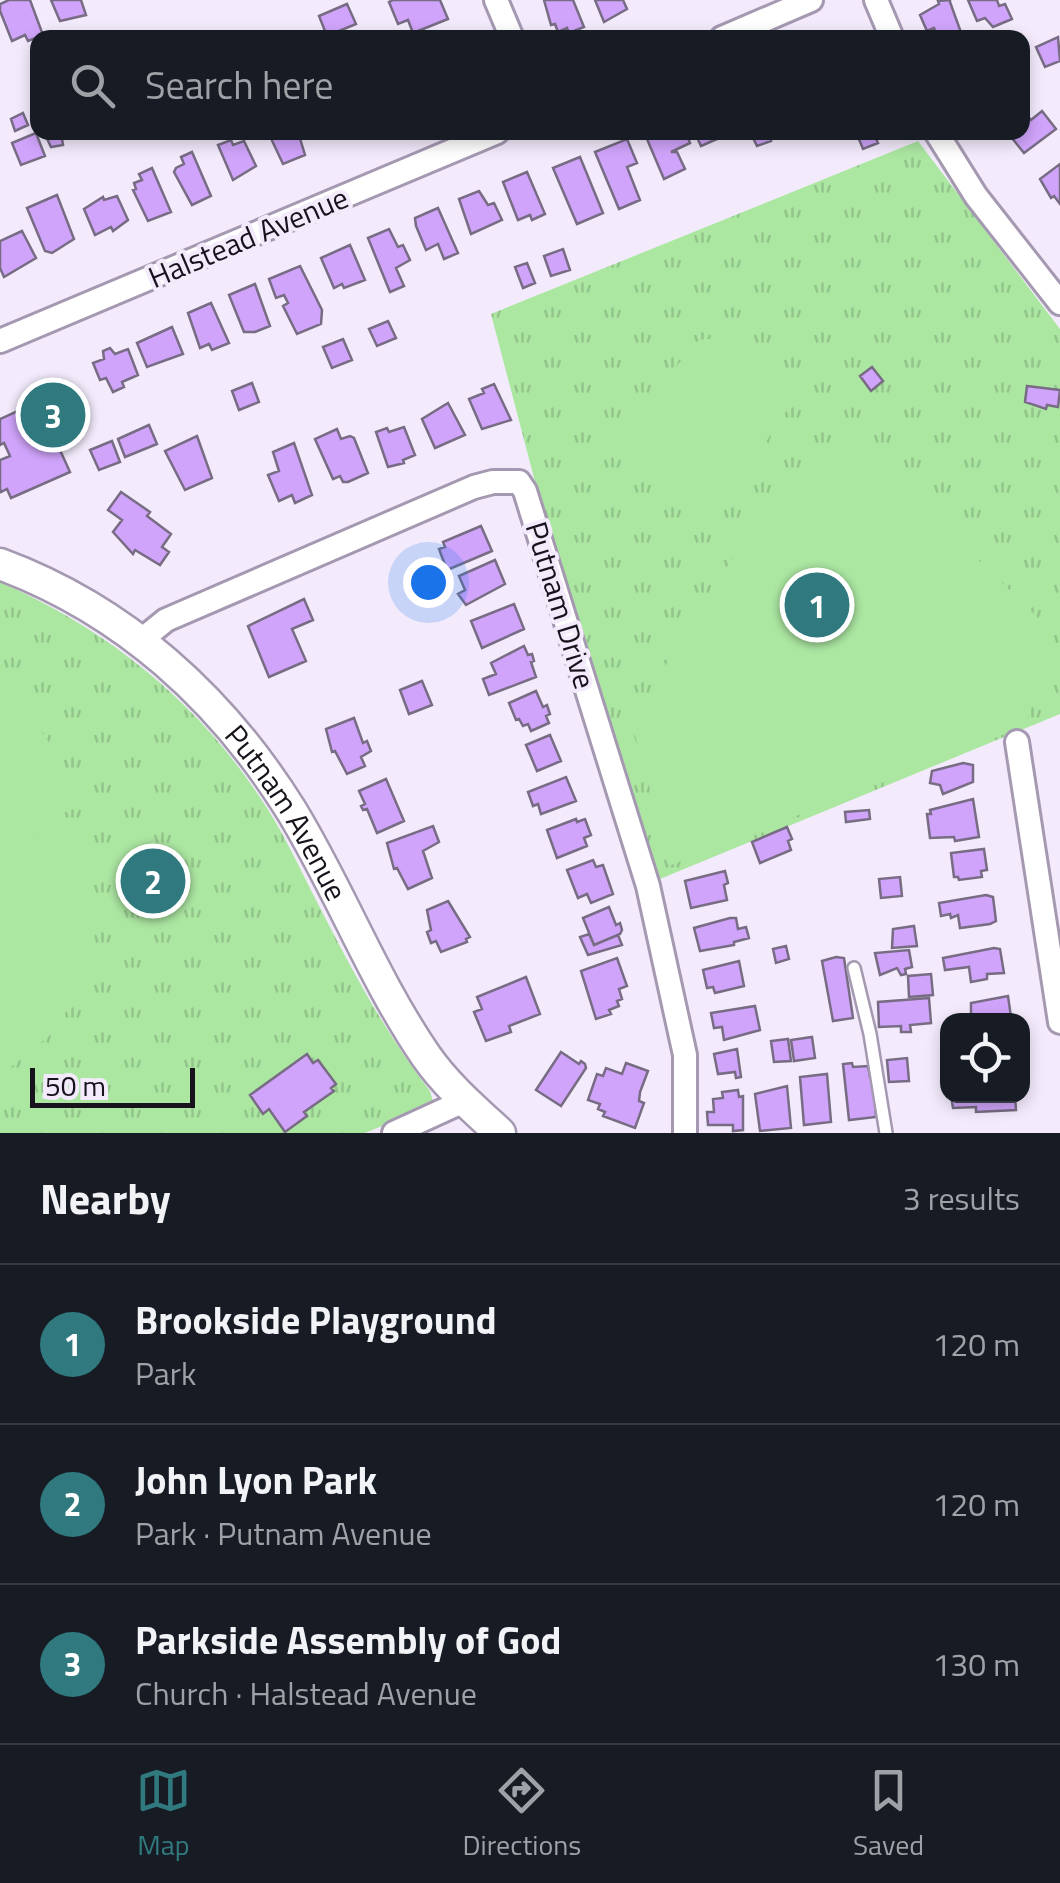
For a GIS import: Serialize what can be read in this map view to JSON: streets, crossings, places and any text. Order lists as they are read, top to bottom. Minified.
{"streets":{"street":["Halstead Avenue","Putnam Drive","Putnam Avenue"]},"crossings":[["Putnam Drive","Putnam Avenue"]],"scale_bar":"50 m","page":{"search":"Search here","pins":["3","1","2"],"scale":"50 m","heading":["Nearby","3 results"],"list":[{"mark":"1","name":"Brookside Playground","note":"Park","value":"120 m"},{"mark":"2","name":"John Lyon Park","note":"Park · Putnam Avenue","value":"120 m"},{"mark":"3","name":"Parkside Assembly of God","note":"Church · Halstead Avenue","value":"130 m"}],"nav":["Map","Directions","Saved"]}}
